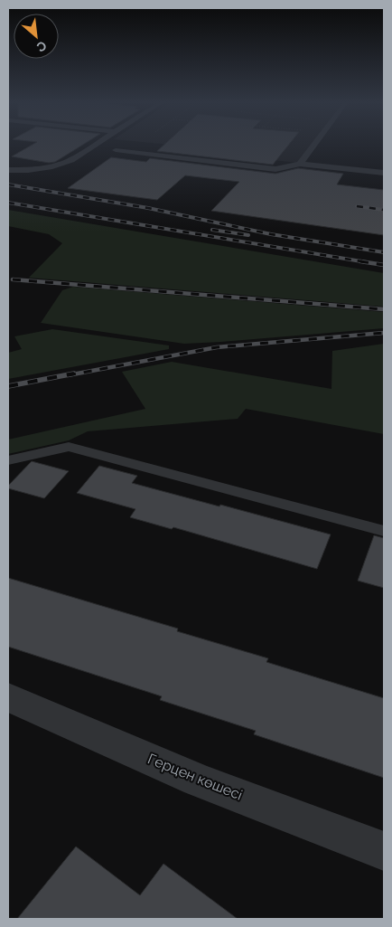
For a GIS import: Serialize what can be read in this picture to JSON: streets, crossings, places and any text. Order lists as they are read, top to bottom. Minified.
{"streets":{"street":["Герцен көшесі"]},"north":"bottom right"}
